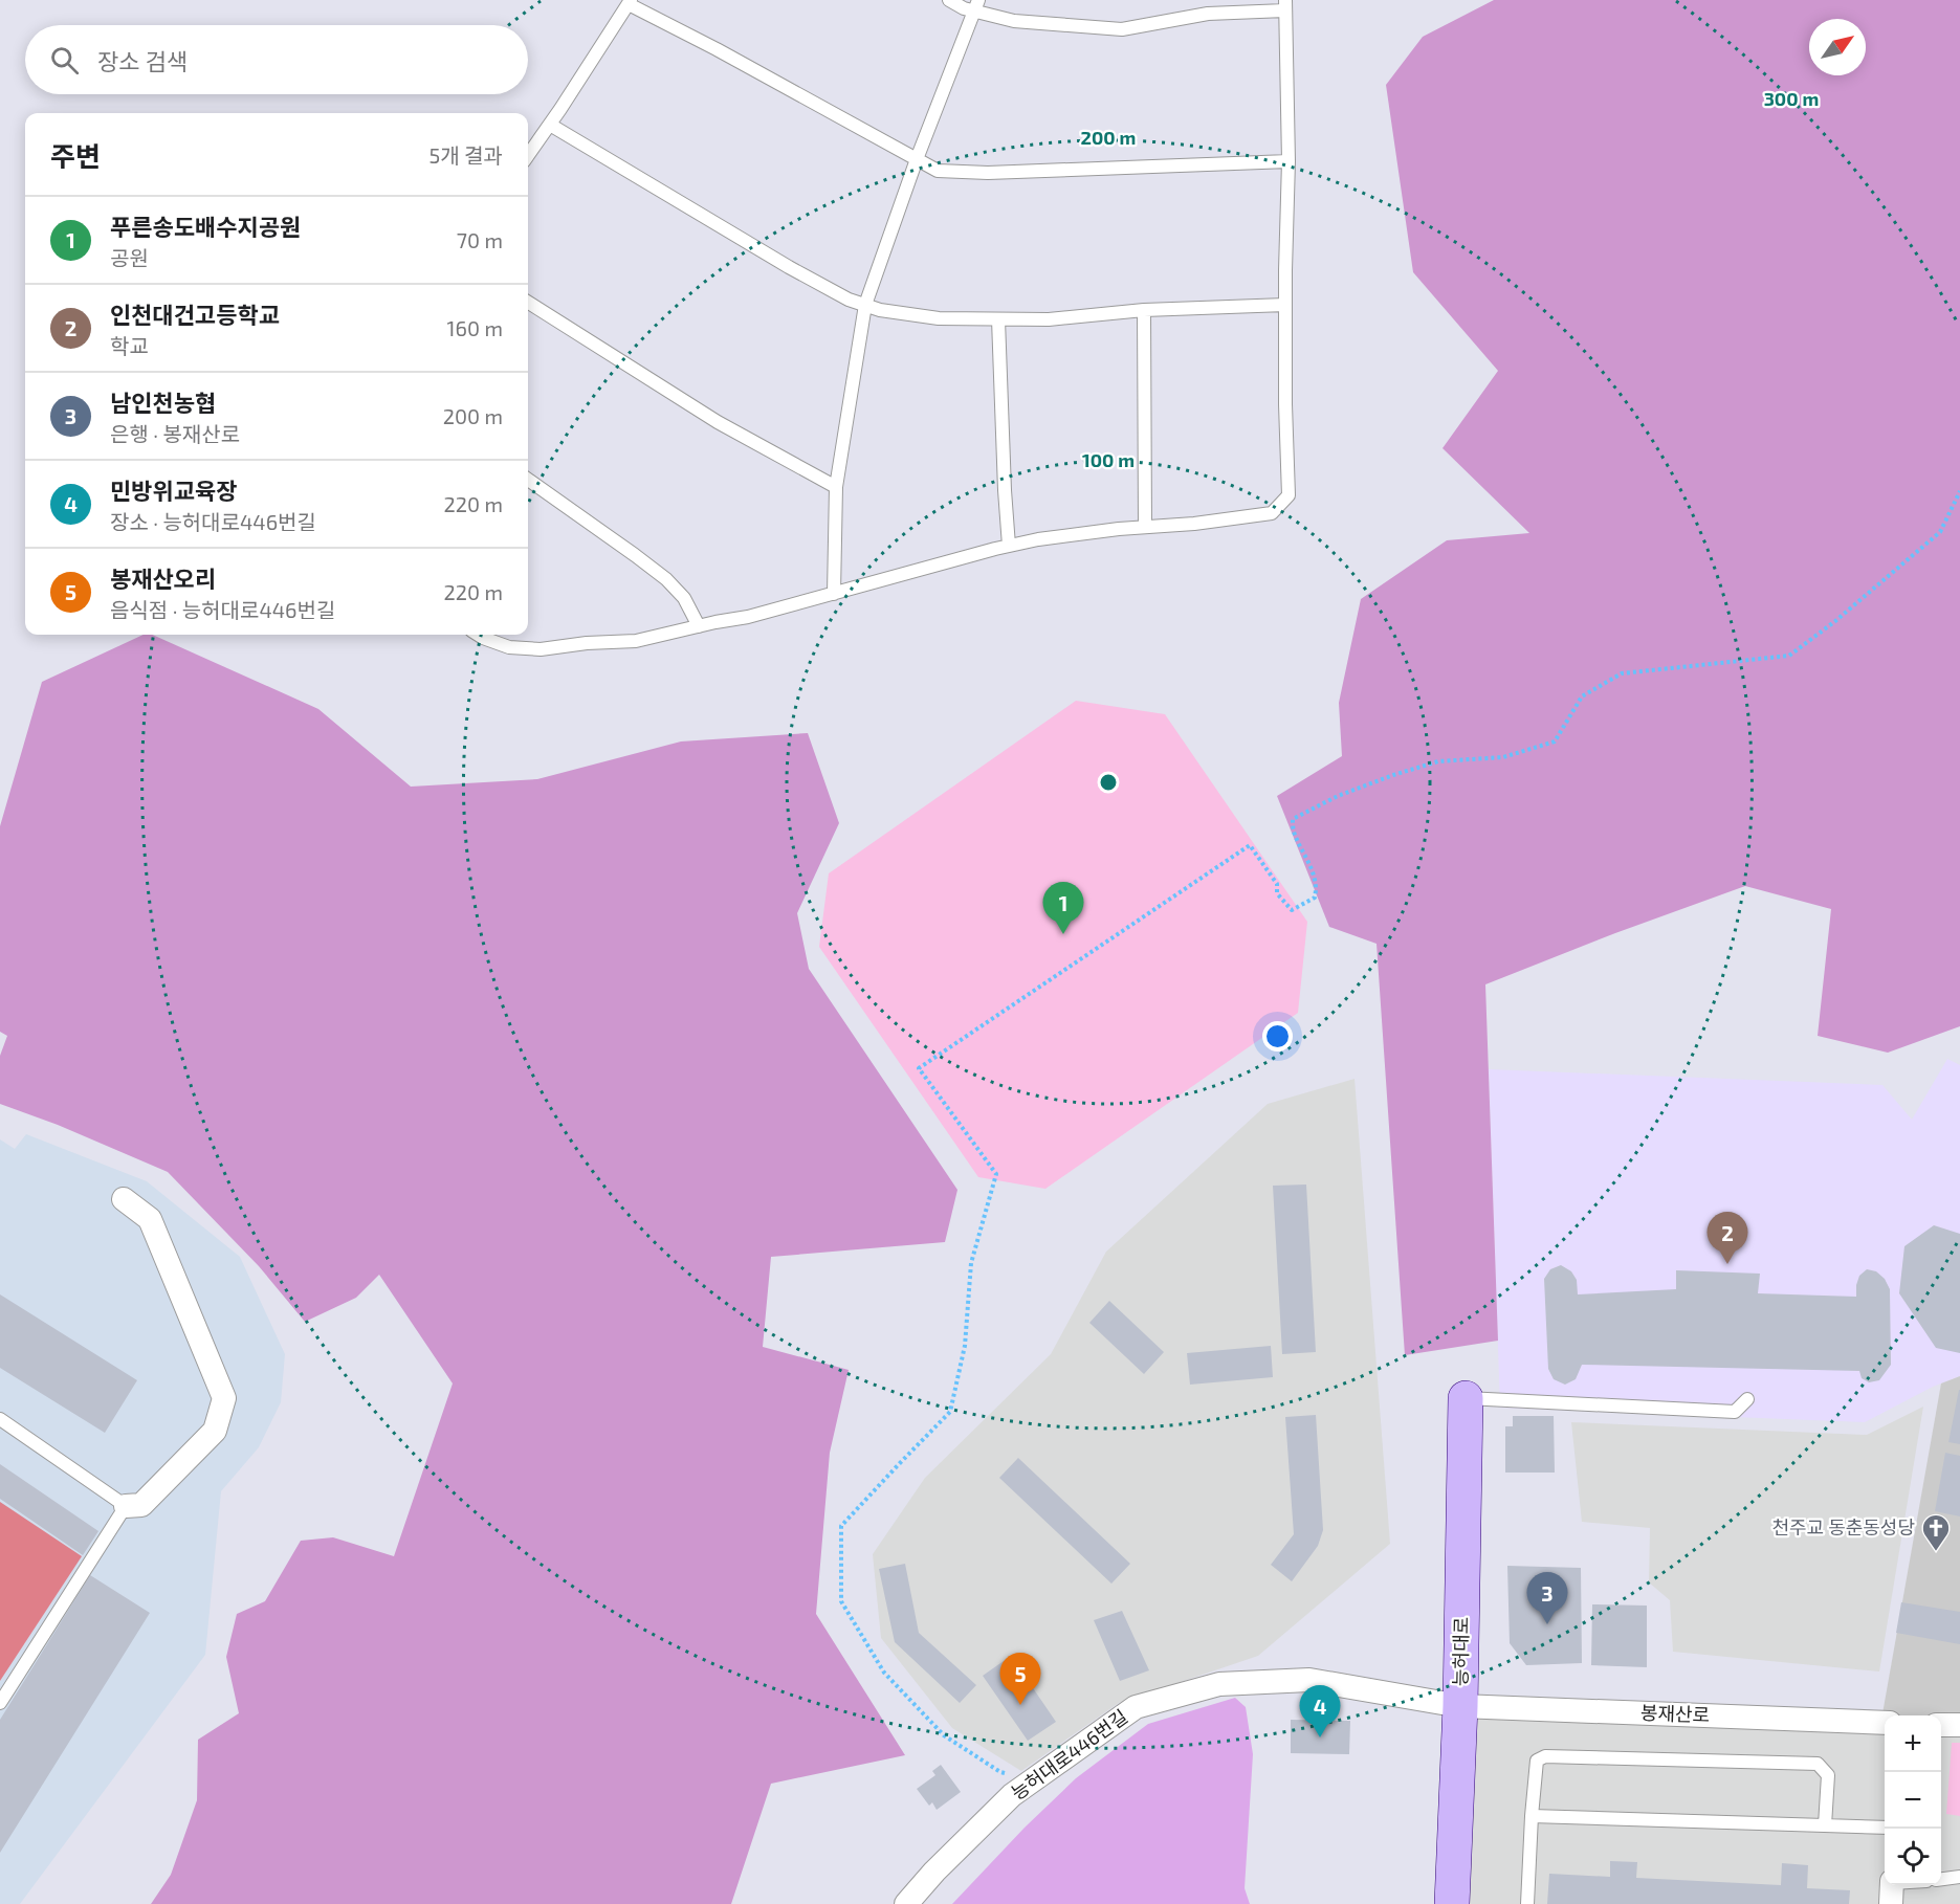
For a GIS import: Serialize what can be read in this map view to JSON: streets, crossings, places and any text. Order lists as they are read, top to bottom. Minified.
{"streets":{"main road":["능허대로"],"street":["봉재산로","능허대로446번길"]},"crossings":[["능허대로","봉재산로"],["능허대로","능허대로446번길"],["봉재산로","능허대로446번길"]],"places":{"church":["천주교 동춘동성당"]},"north":"top right","page":{"search":"장소 검색","heading":["주변","5개 결과"],"list":[{"mark":"1","name":"푸른송도배수지공원","note":"공원","value":"70 m"},{"mark":"2","name":"인천대건고등학교","note":"학교","value":"160 m"},{"mark":"3","name":"남인천농협","note":"은행 · 봉재산로","value":"200 m"},{"mark":"4","name":"민방위교육장","note":"장소 · 능허대로446번길","value":"220 m"},{"mark":"5","name":"봉재산오리","note":"음식점 · 능허대로446번길","value":"220 m"}],"pins":["1","2","3","5","4"],"map_buttons":["+","−"]},"rings":["300 m","200 m","100 m"]}
